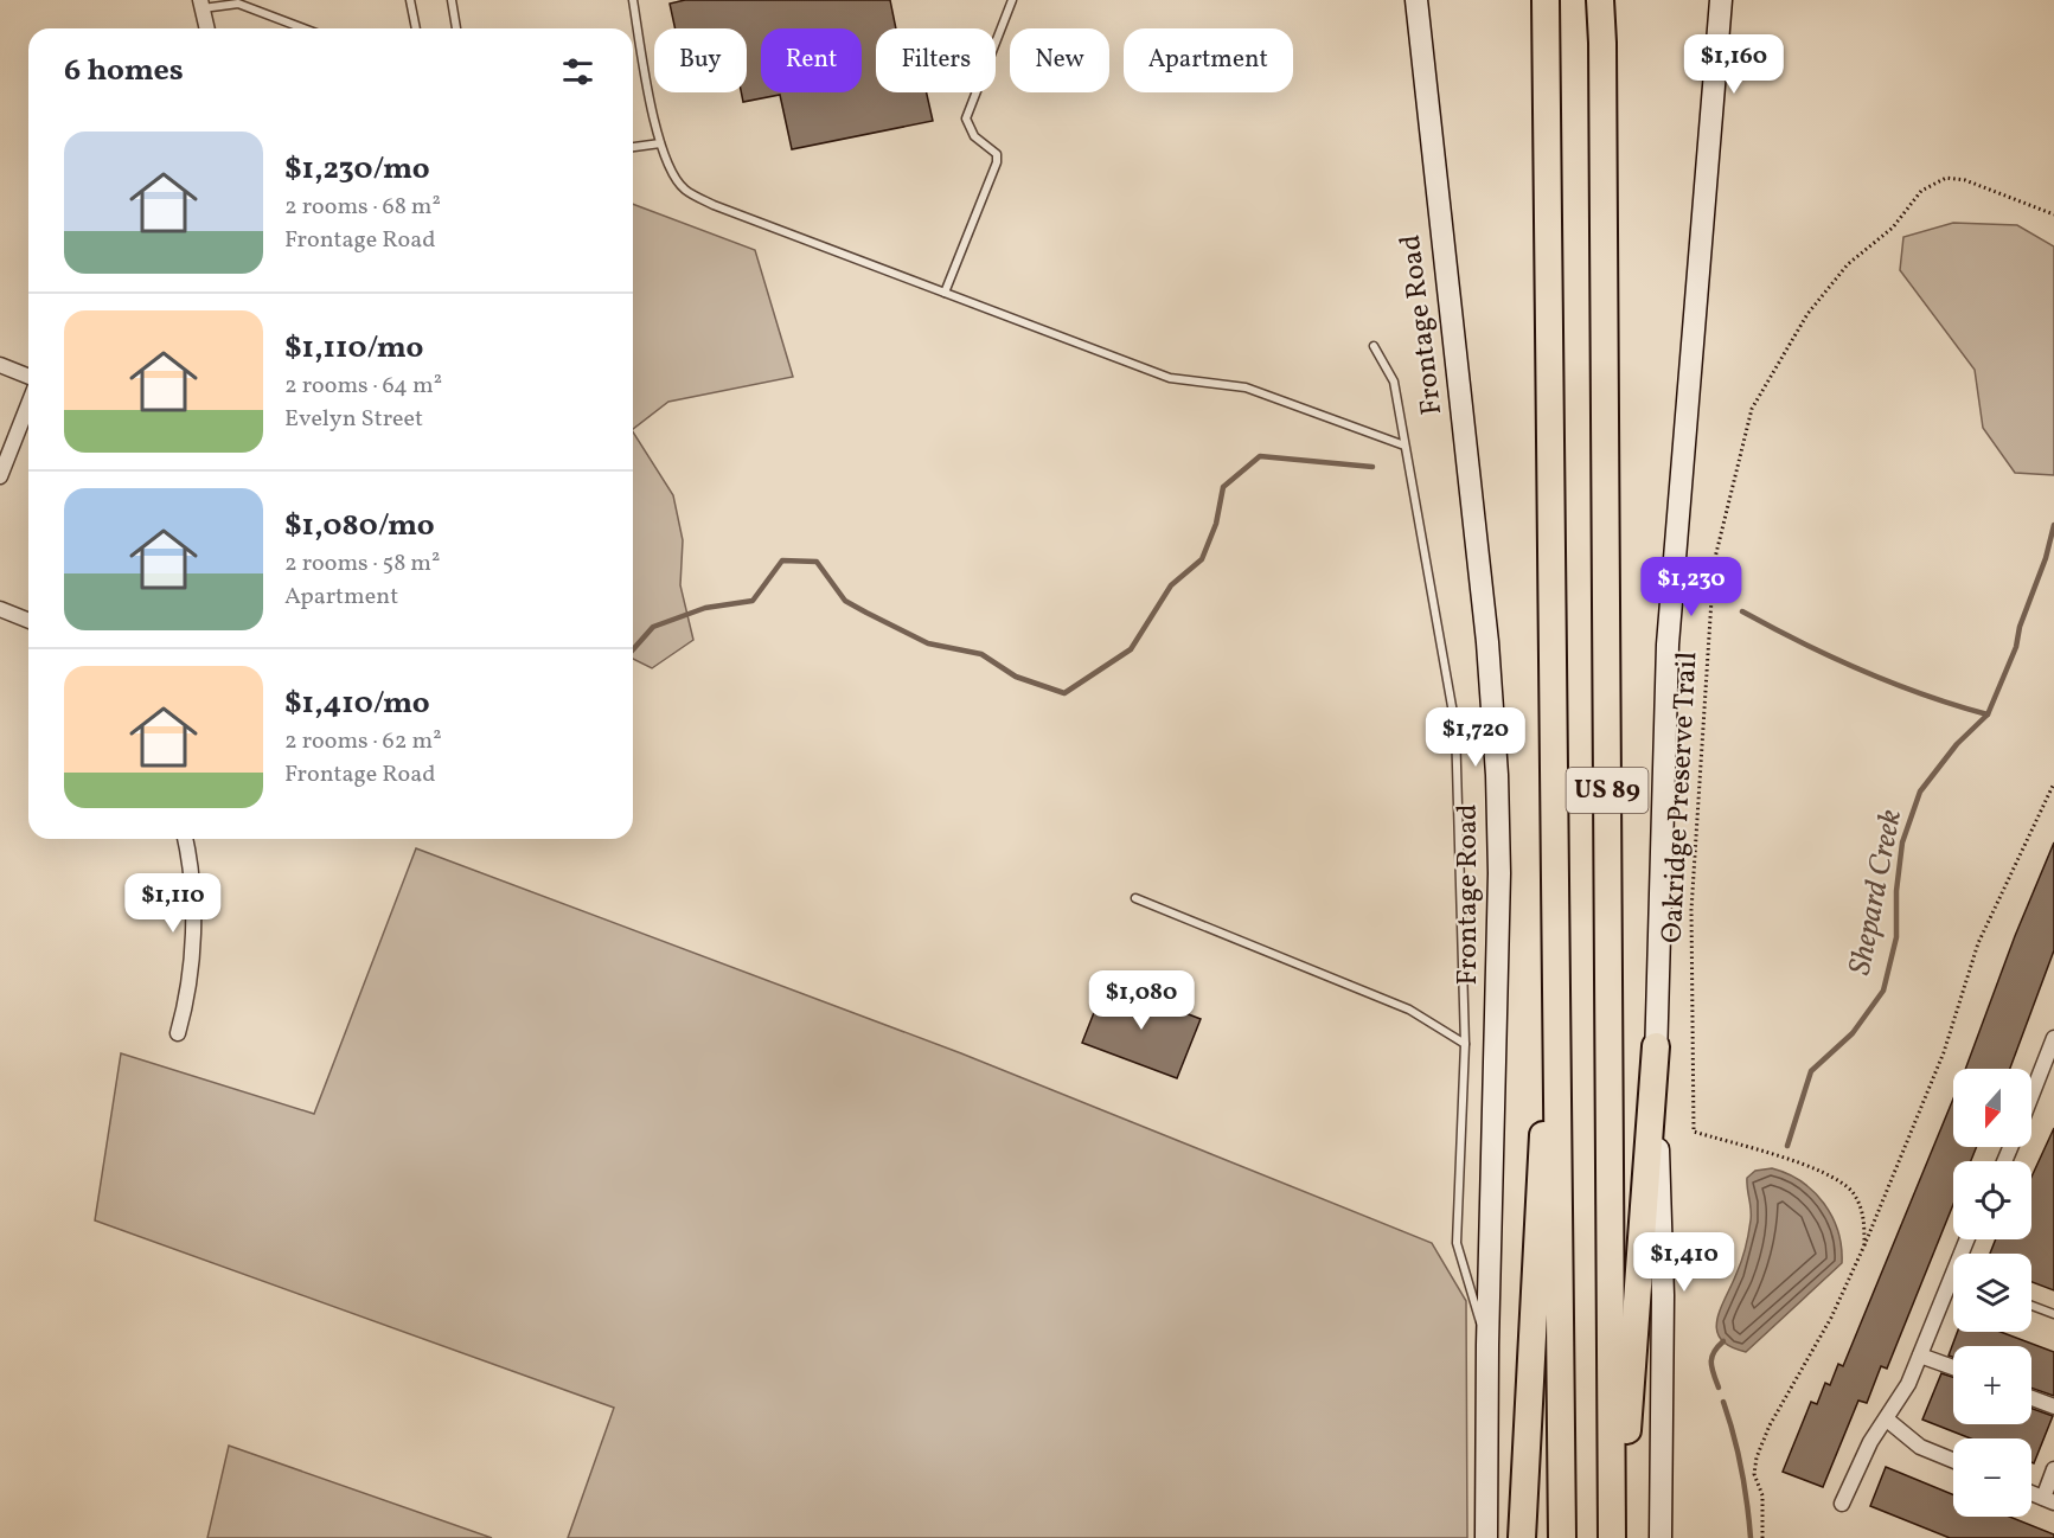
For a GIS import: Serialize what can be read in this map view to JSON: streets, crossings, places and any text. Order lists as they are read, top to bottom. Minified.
{"streets":{"highway":["US 89"],"main road":["Frontage Road"],"path":["Oakridge Preserve Trail"]},"water":["Shepard Creek"],"north":"bottom","page":{"chip":["Buy","Rent","Filters","New","Apartment"],"heading":"6 homes","price":["$1,160","$1,230","$1,720","$1,110","$1,080","$1,410"],"list":[{"name":"$1,230/mo","note":"2 rooms · 68 m² · Frontage Road"},{"name":"$1,110/mo","note":"2 rooms · 64 m² · Evelyn Street"},{"name":"$1,080/mo","note":"2 rooms · 58 m² · Apartment"},{"name":"$1,410/mo","note":"2 rooms · 62 m² · Frontage Road"}],"map_buttons":["+","−"]}}
